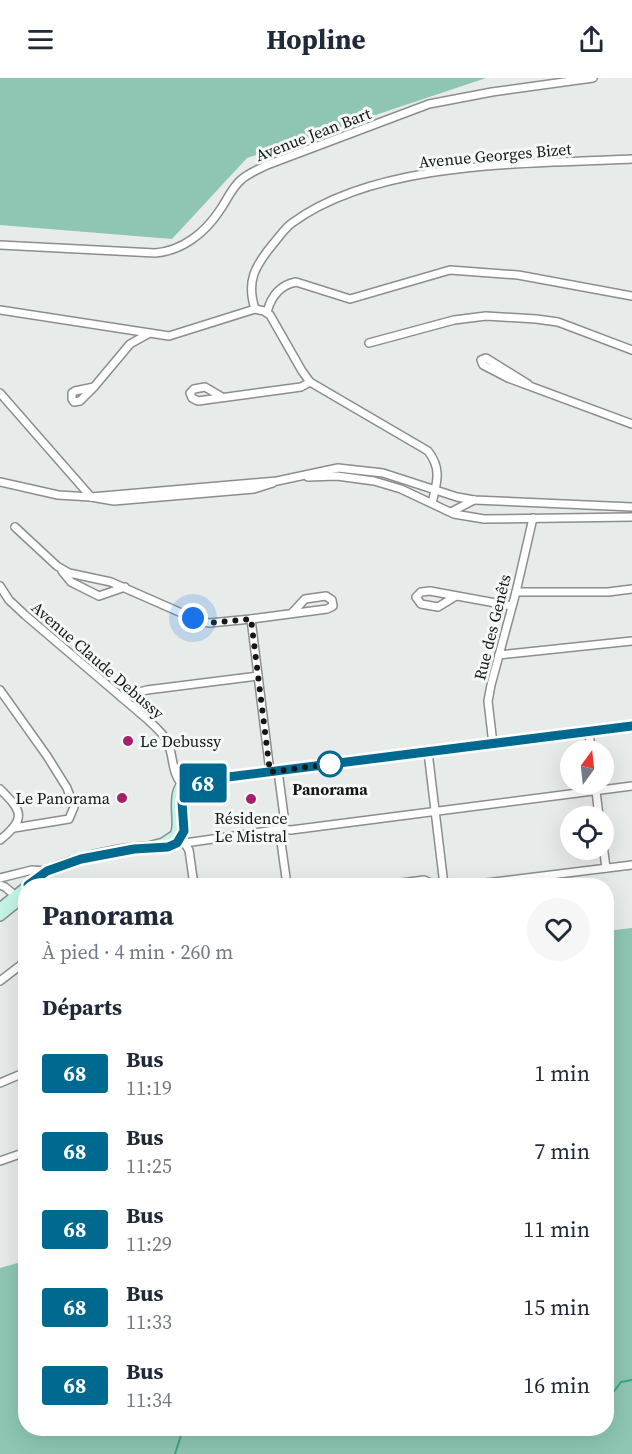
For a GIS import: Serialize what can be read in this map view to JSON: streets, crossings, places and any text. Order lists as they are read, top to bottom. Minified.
{"streets":{"street":["Avenue Jean Bart","Avenue Georges Bizet","Rue des Genêts","Avenue Claude Debussy"]},"places":["Le Debussy","Panorama","Le Panorama","Résidence Le Mistral"],"lines":["bus line 68"],"north":"top","page":{"header":"Hopline","on_map":"68","heading":[["Panorama","À pied · 4 min · 260 m"],"Départs"],"list":[{"mark":"68","name":"Bus","note":"11:19","value":"1 min"},{"mark":"68","name":"Bus","note":"11:25","value":"7 min"},{"mark":"68","name":"Bus","note":"11:29","value":"11 min"},{"mark":"68","name":"Bus","note":"11:33","value":"15 min"},{"mark":"68","name":"Bus","note":"11:34","value":"16 min"}]}}
